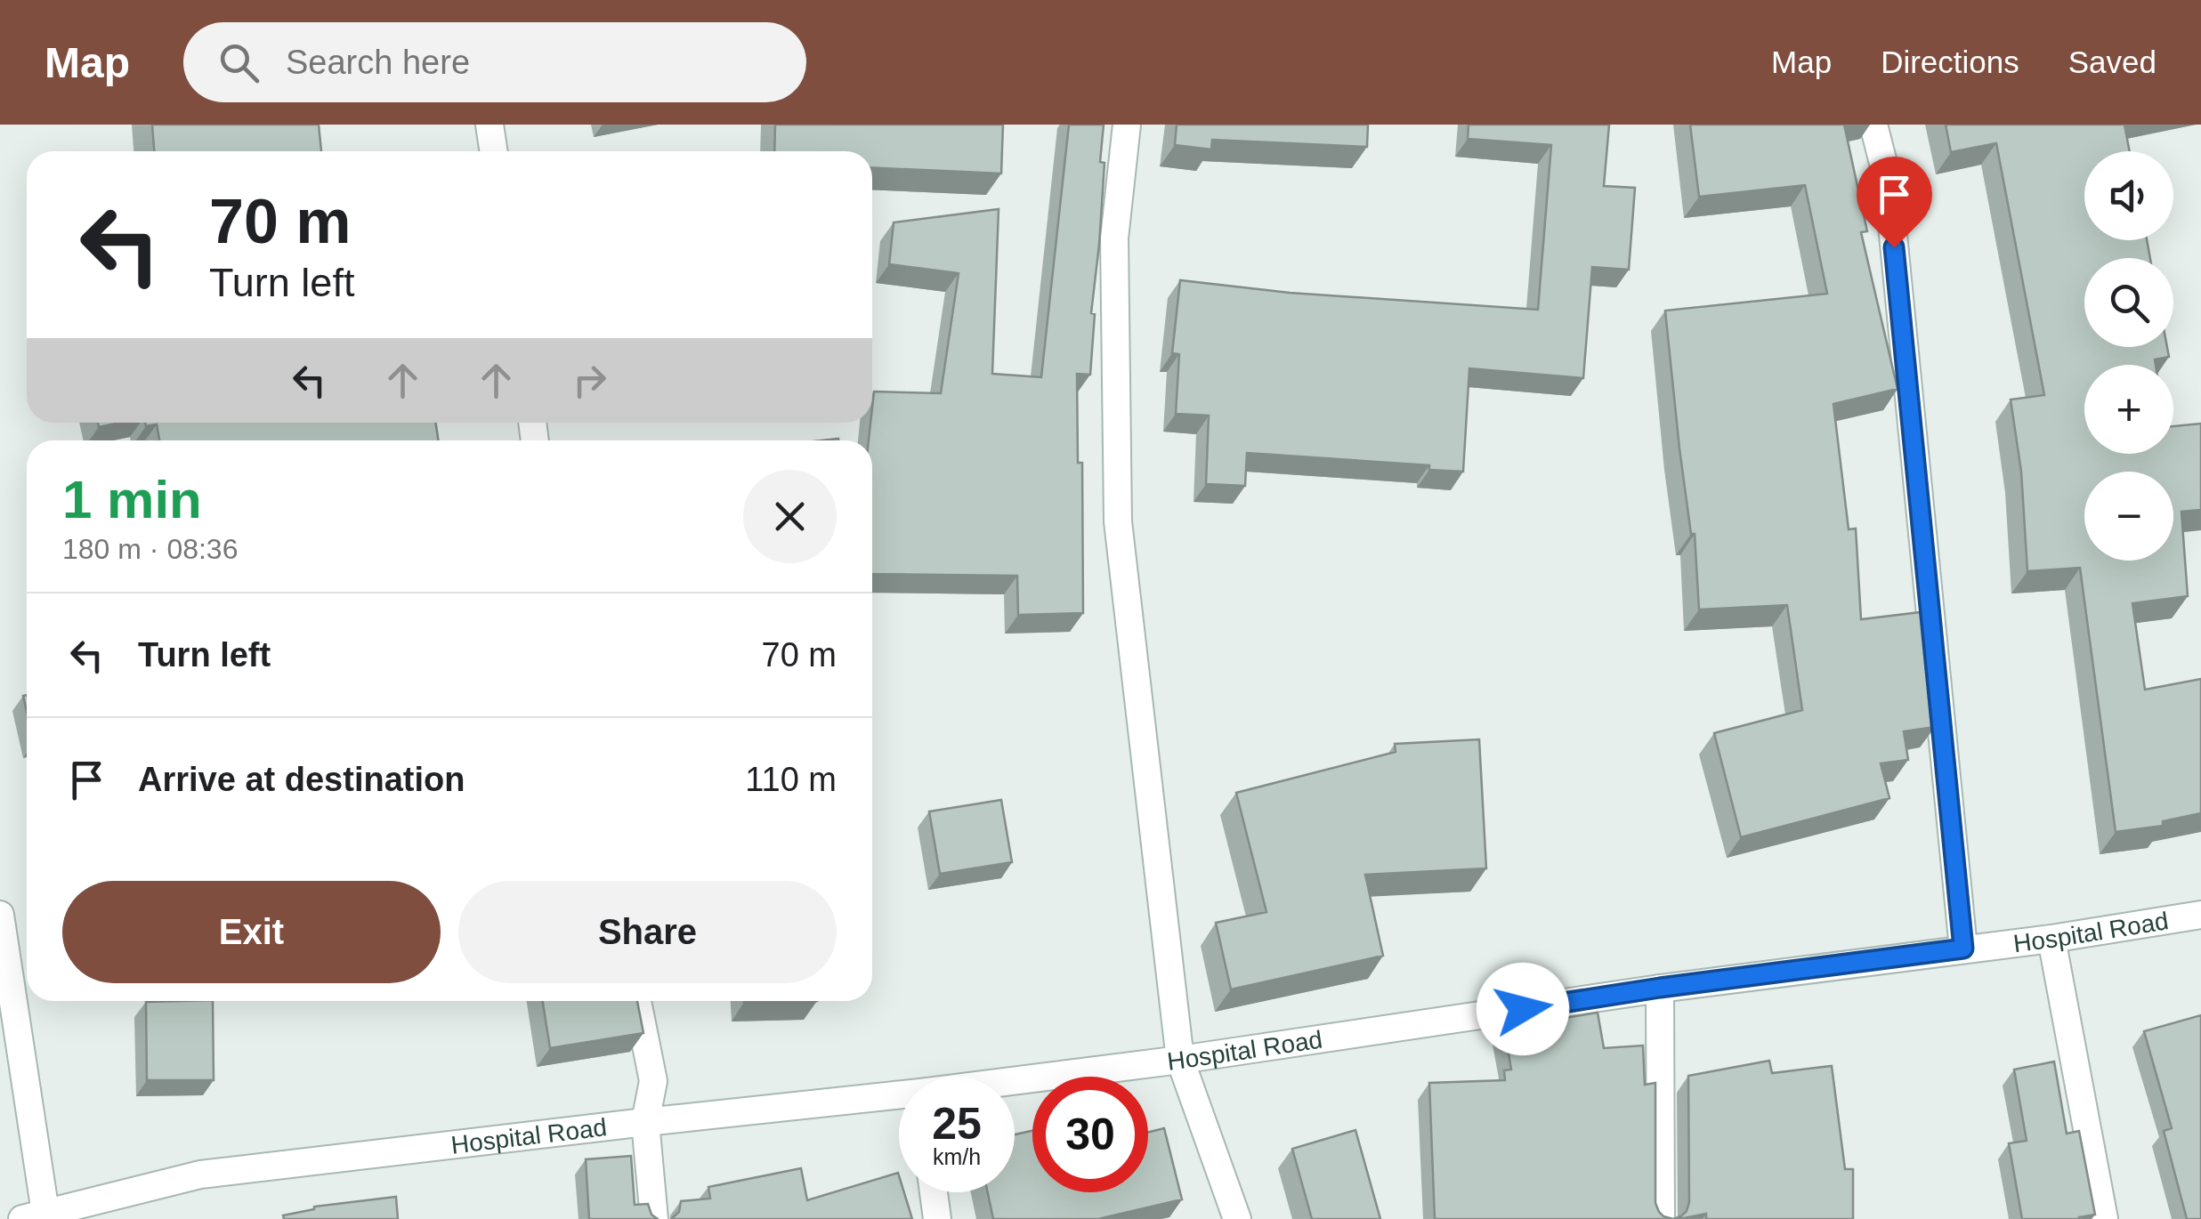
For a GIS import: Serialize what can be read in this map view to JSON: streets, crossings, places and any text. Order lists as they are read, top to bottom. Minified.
{"streets":{"street":["Hospital Road"]},"page":{"header":"Map","search":"Search here","nav":["Map","Directions","Saved"],"map_buttons":["+","−"],"turn":["70 m","Turn left"],"heading":["1 min","180 m · 08:36"],"list":[{"name":"Turn left","value":"70 m"},{"name":"Arrive at destination","value":"110 m"}],"buttons":["Exit","Share"],"speed":"25 km/h","limit":"30"}}
